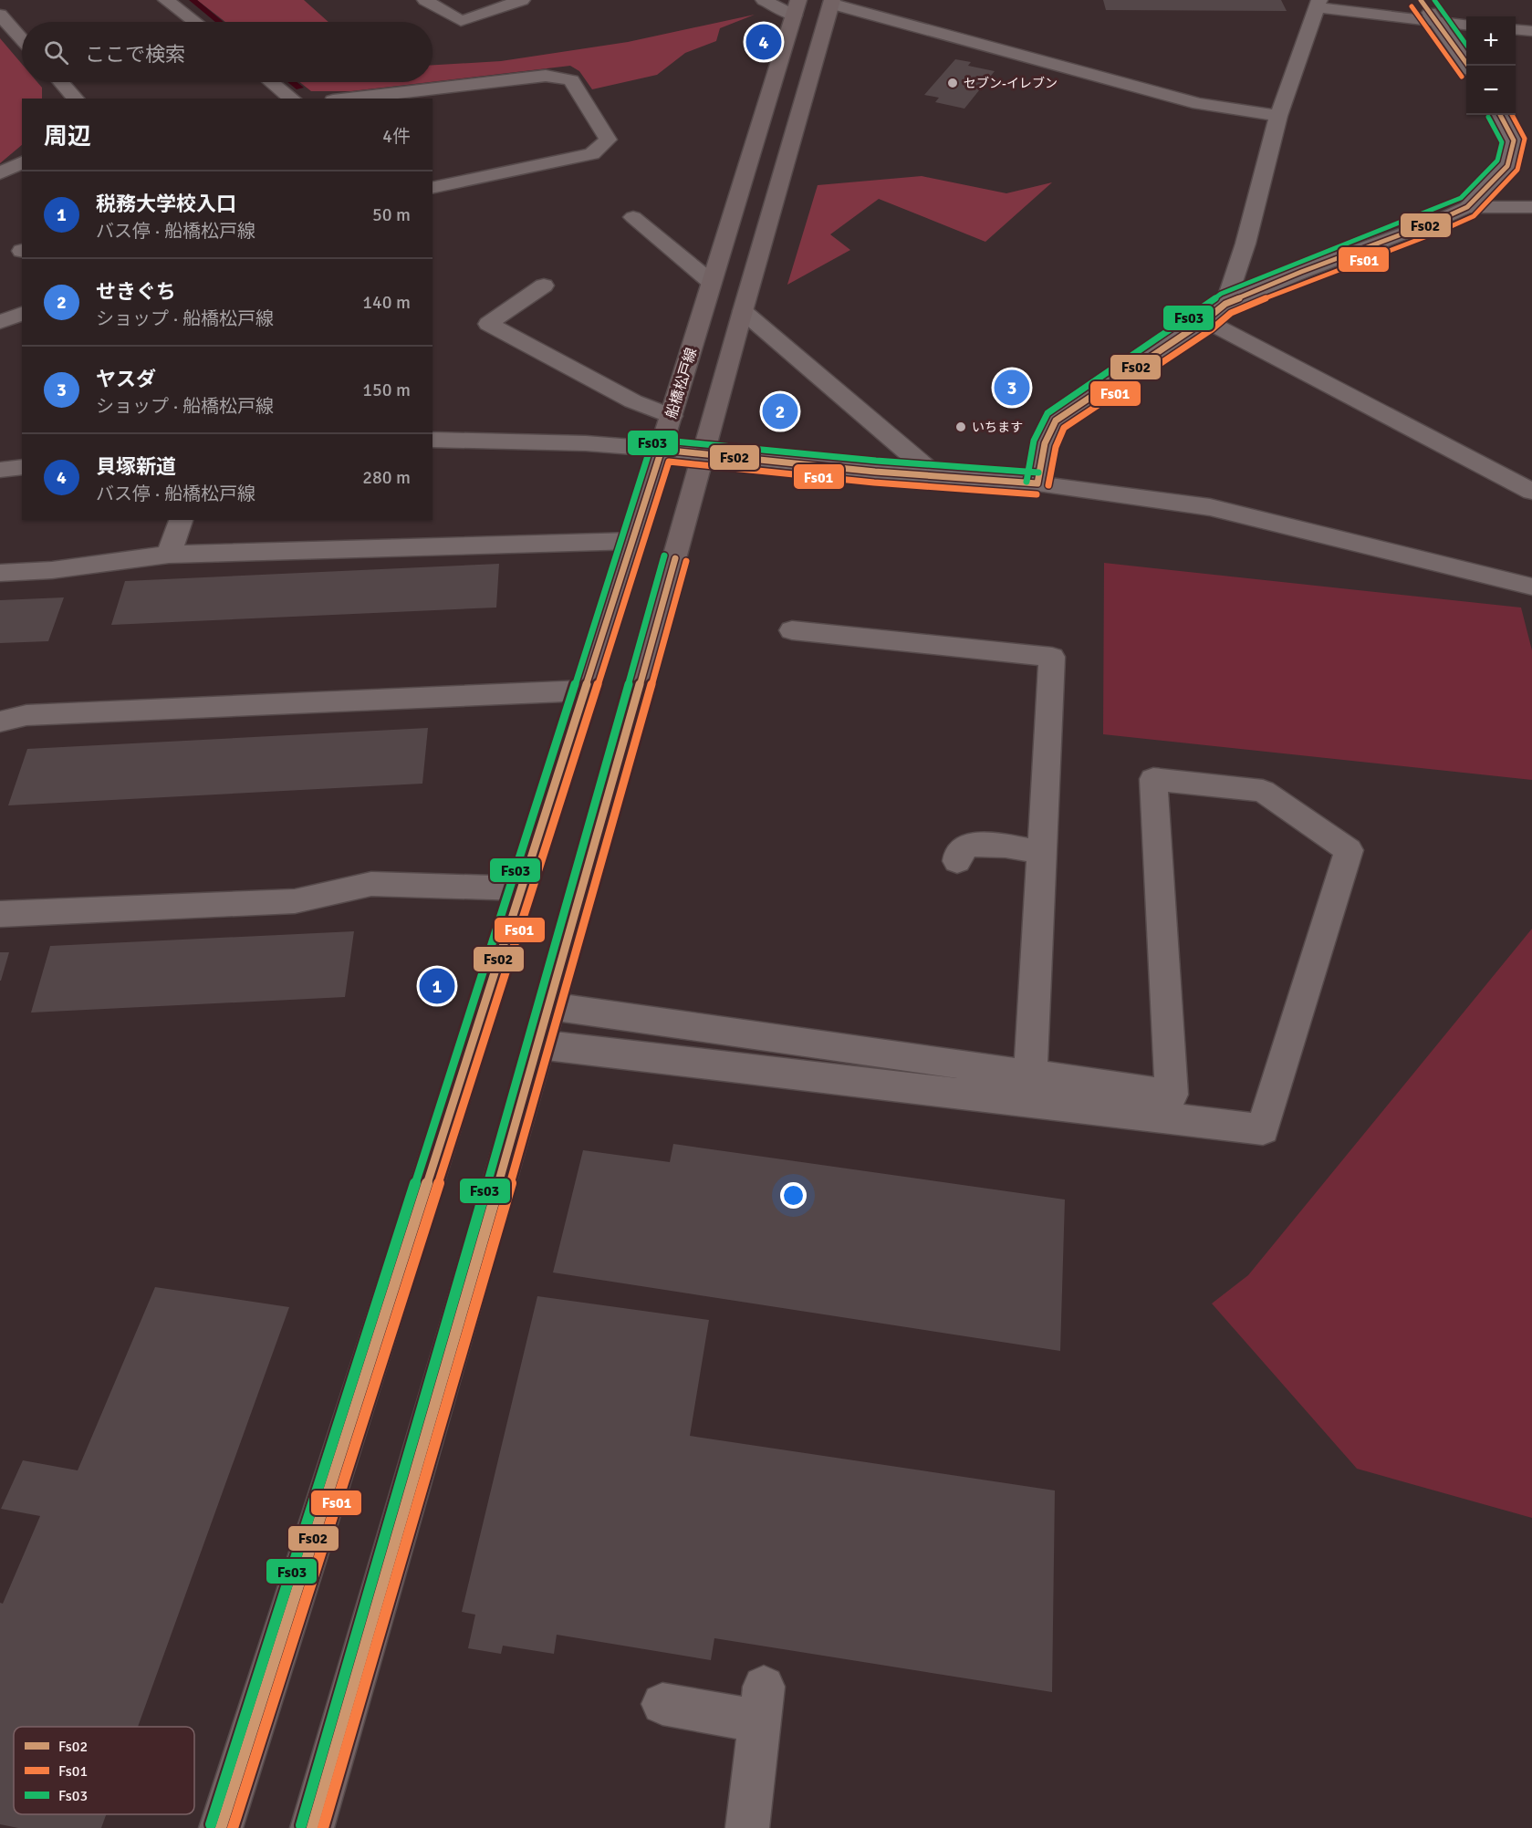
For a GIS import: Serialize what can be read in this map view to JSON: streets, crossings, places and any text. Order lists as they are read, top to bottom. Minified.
{"streets":{"main road":["船橋松戸線"]},"places":["セブン-イレブン","いちます"],"lines":["transit line Fs02","transit line Fs03","transit line Fs01"],"legend":["Fs02","Fs01","Fs03"],"page":{"map_buttons":["+","−"],"pins":["4","3","2","1"],"search":"ここで検索","heading":["周辺","4件"],"list":[{"mark":"1","name":"税務大学校入口","note":"バス停 · 船橋松戸線","value":"50 m"},{"mark":"2","name":"せきぐち","note":"ショップ · 船橋松戸線","value":"140 m"},{"mark":"3","name":"ヤスダ","note":"ショップ · 船橋松戸線","value":"150 m"},{"mark":"4","name":"貝塚新道","note":"バス停 · 船橋松戸線","value":"280 m"}]}}
